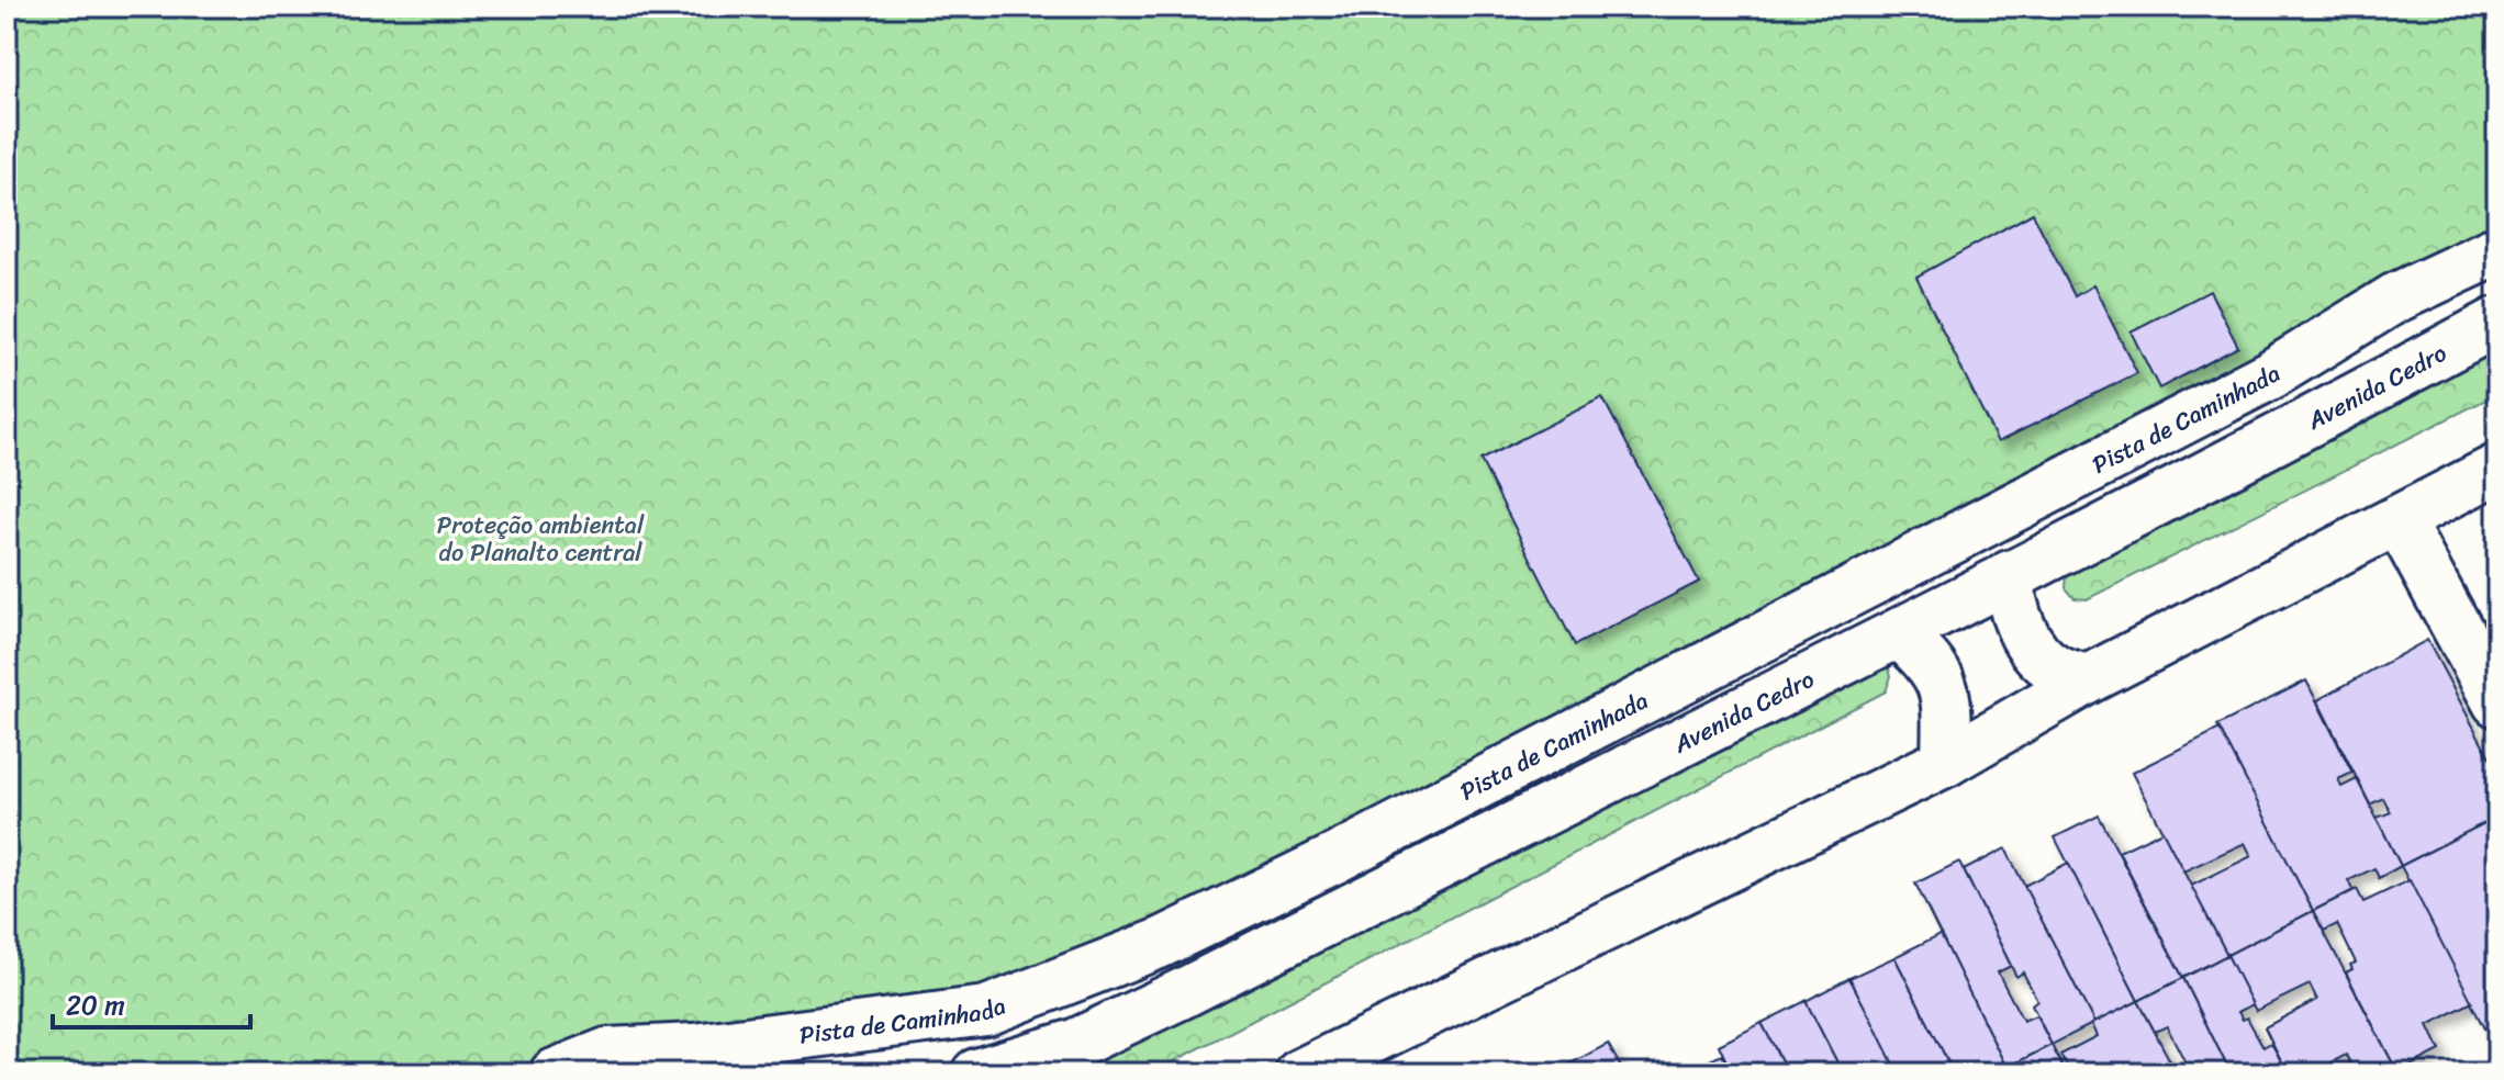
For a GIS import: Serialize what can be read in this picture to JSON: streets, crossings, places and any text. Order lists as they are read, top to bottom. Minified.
{"streets":{"street":["Avenida Cedro","Pista de Caminhada"]},"parks":["Proteção ambiental do Planalto central"],"scale_bar":"20 m"}
